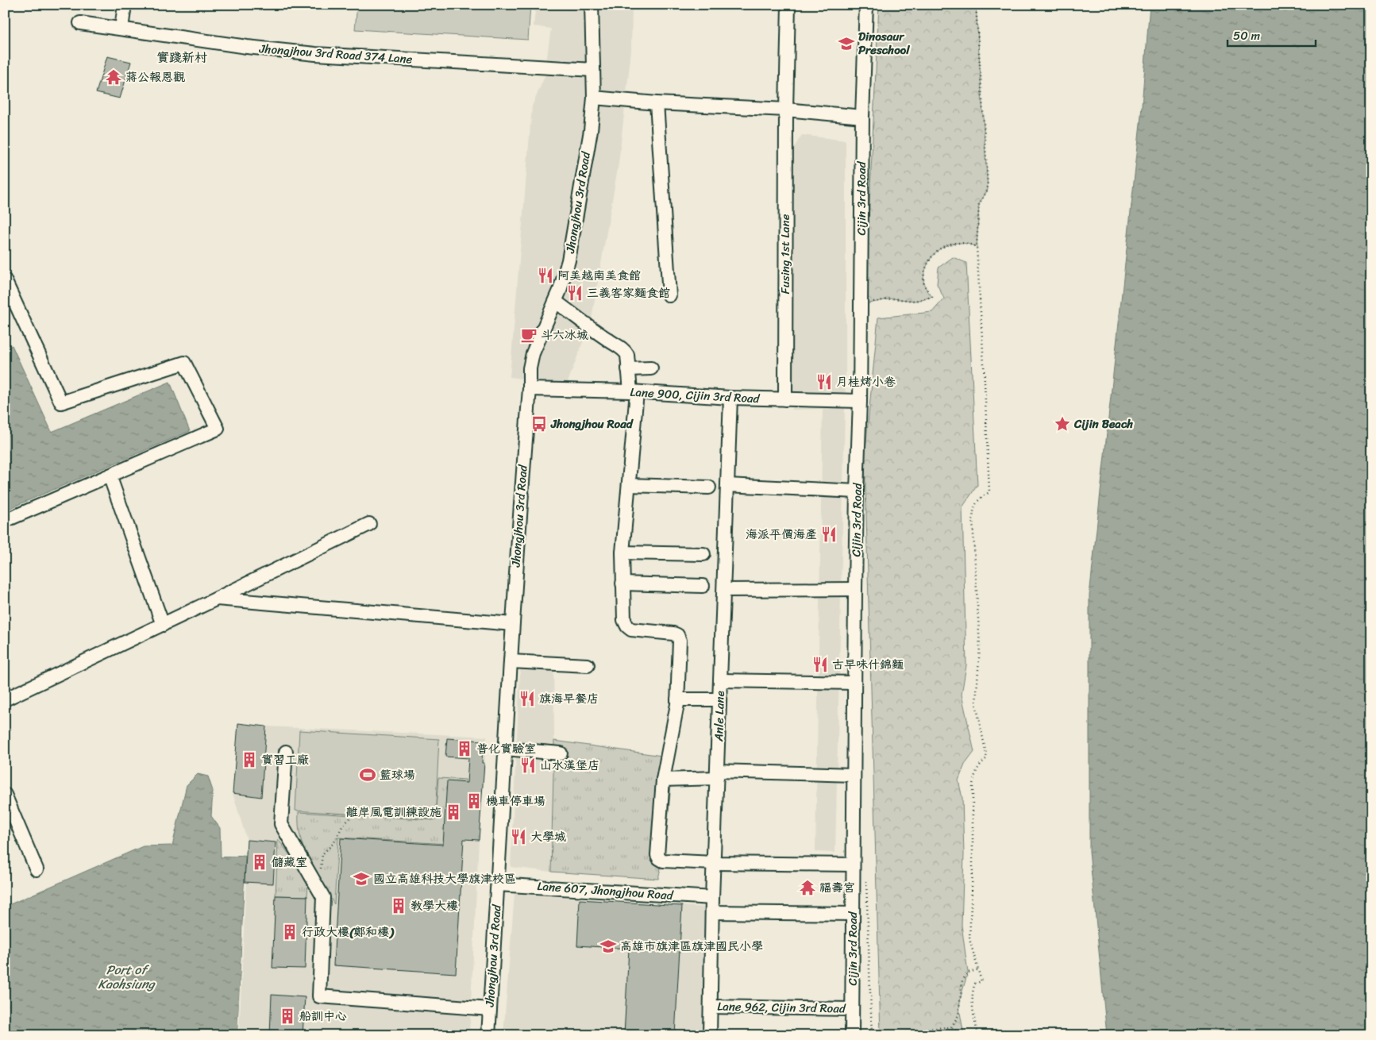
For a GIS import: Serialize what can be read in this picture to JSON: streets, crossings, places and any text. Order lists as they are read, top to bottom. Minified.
{"streets":{"street":["Jhongjhou 3rd Road 374 Lane","Cijin 3rd Road","Jhongjhou 3rd Road","Fusing 1st Lane","Lane 900, Cijin 3rd Road","Anle Lane","Lane 607, Jhongjhou Road","Lane 962, Cijin 3rd Road"]},"crossings":[["Jhongjhou 3rd Road 374 Lane","Jhongjhou 3rd Road"],["Cijin 3rd Road","Lane 900, Cijin 3rd Road"],["Cijin 3rd Road","Lane 962, Cijin 3rd Road"],["Jhongjhou 3rd Road","Lane 900, Cijin 3rd Road"],["Jhongjhou 3rd Road","Lane 607, Jhongjhou Road"],["Fusing 1st Lane","Lane 900, Cijin 3rd Road"],["Lane 900, Cijin 3rd Road","Anle Lane"],["Anle Lane","Lane 607, Jhongjhou Road"],["Anle Lane","Lane 962, Cijin 3rd Road"]],"districts":["實踐新村"],"water":["Port of Kaohsiung"],"places":{"school or university":["Dinosaur Preschool","國立高雄科技大學旗津校區","高雄市旗津區旗津國民小學"],"temple":["蔣公報恩觀","福壽宮"],"restaurant":["阿美越南美食館","三義客家麵食館","月桂烤小卷","海派平價海產","古早味什錦麵","旗海早餐店","山水漢堡店","大學城"],"cafe":["斗六冰城"],"bus stop":["Jhongjhou Road"],"place":["Cijin Beach"],"building":["普化實驗室","實習工廠","機車停車場","離岸風電訓練設施","儲藏室","教學大樓","行政大樓(鄭和樓)","船訓中心"],"sports":["籃球場"]},"scale_bar":"50 m"}
